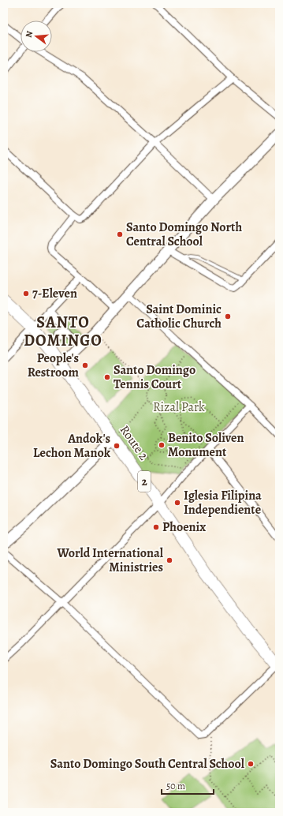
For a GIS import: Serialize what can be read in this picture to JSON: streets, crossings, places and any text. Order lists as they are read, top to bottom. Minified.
{"streets":{"highway":["Route 2","2"]},"districts":["SANTO DOMINGO"],"parks":["Rizal Park"],"places":["Santo Domingo North Central School","7-Eleven","Saint Dominic Catholic Church","People's Restroom","Santo Domingo Tennis Court","Benito Soliven Monument","Andok's Lechon Manok","Iglesia Filipina Independiente","Phoenix","World International Ministries","Santo Domingo South Central School"],"scale_bar":"50 m","north":"left"}
